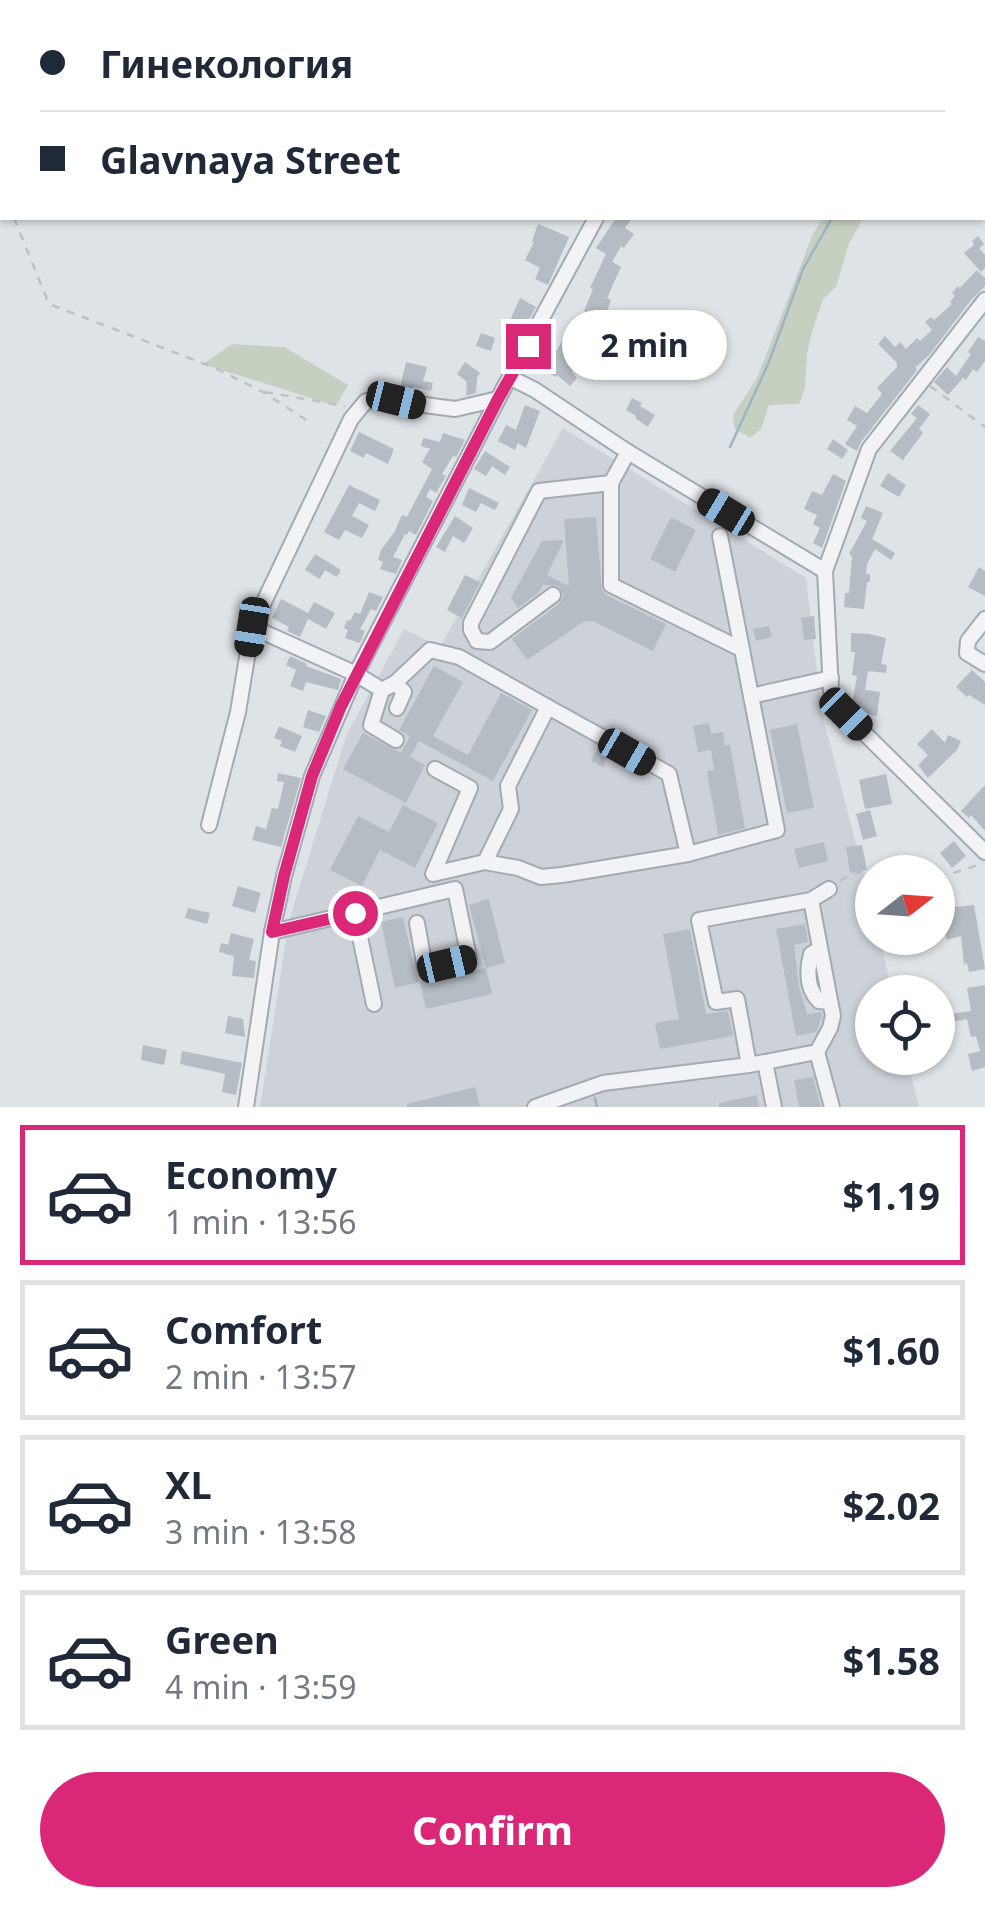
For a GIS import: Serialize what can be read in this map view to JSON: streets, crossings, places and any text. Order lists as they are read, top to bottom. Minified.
{"north":"right","page":{"banner":["Гинекология","Glavnaya Street"],"bubble":"2 min","list":[{"name":"Economy","note":"1 min · 13:56","value":"$1.19"},{"name":"Comfort","note":"2 min · 13:57","value":"$1.60"},{"name":"XL","note":"3 min · 13:58","value":"$2.02"},{"name":"Green","note":"4 min · 13:59","value":"$1.58"}],"buttons":"Confirm"}}
